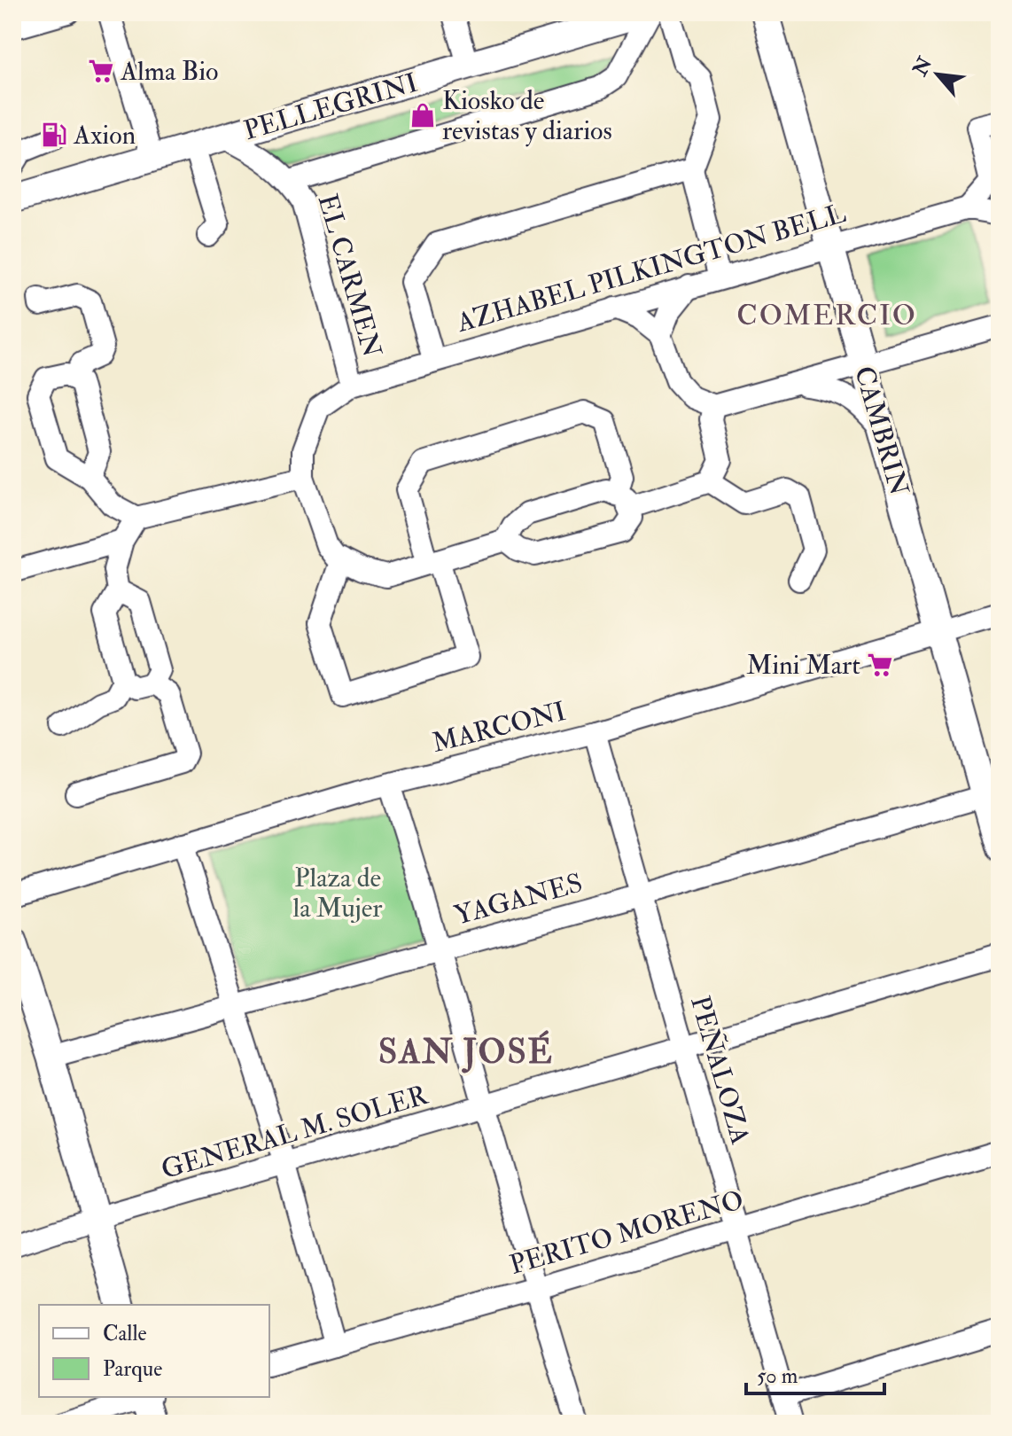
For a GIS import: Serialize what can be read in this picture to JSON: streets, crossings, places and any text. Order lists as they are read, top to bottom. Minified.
{"streets":{"street":["PELLEGRINI","AZHABEL PILKINGTON BELL","EL CARMEN","CAMBRIN","MARCONI","YAGANES","PEÑALOZA","GENERAL M. SOLER","PERITO MORENO"]},"crossings":[["PELLEGRINI","EL CARMEN"],["AZHABEL PILKINGTON BELL","EL CARMEN"],["AZHABEL PILKINGTON BELL","CAMBRIN"],["CAMBRIN","MARCONI"],["CAMBRIN","YAGANES"],["MARCONI","PEÑALOZA"],["YAGANES","PEÑALOZA"],["PEÑALOZA","GENERAL M. SOLER"],["PEÑALOZA","PERITO MORENO"]],"districts":["COMERCIO","SAN JOSÉ"],"parks":["Plaza de la Mujer"],"places":{"supermarket":["Alma Bio","Mini Mart"],"shop":["Kiosko de revistas y diarios"],"fuel station":["Axion"]},"legend":["Calle","Parque"],"scale_bar":"50 m","north":"top left"}
